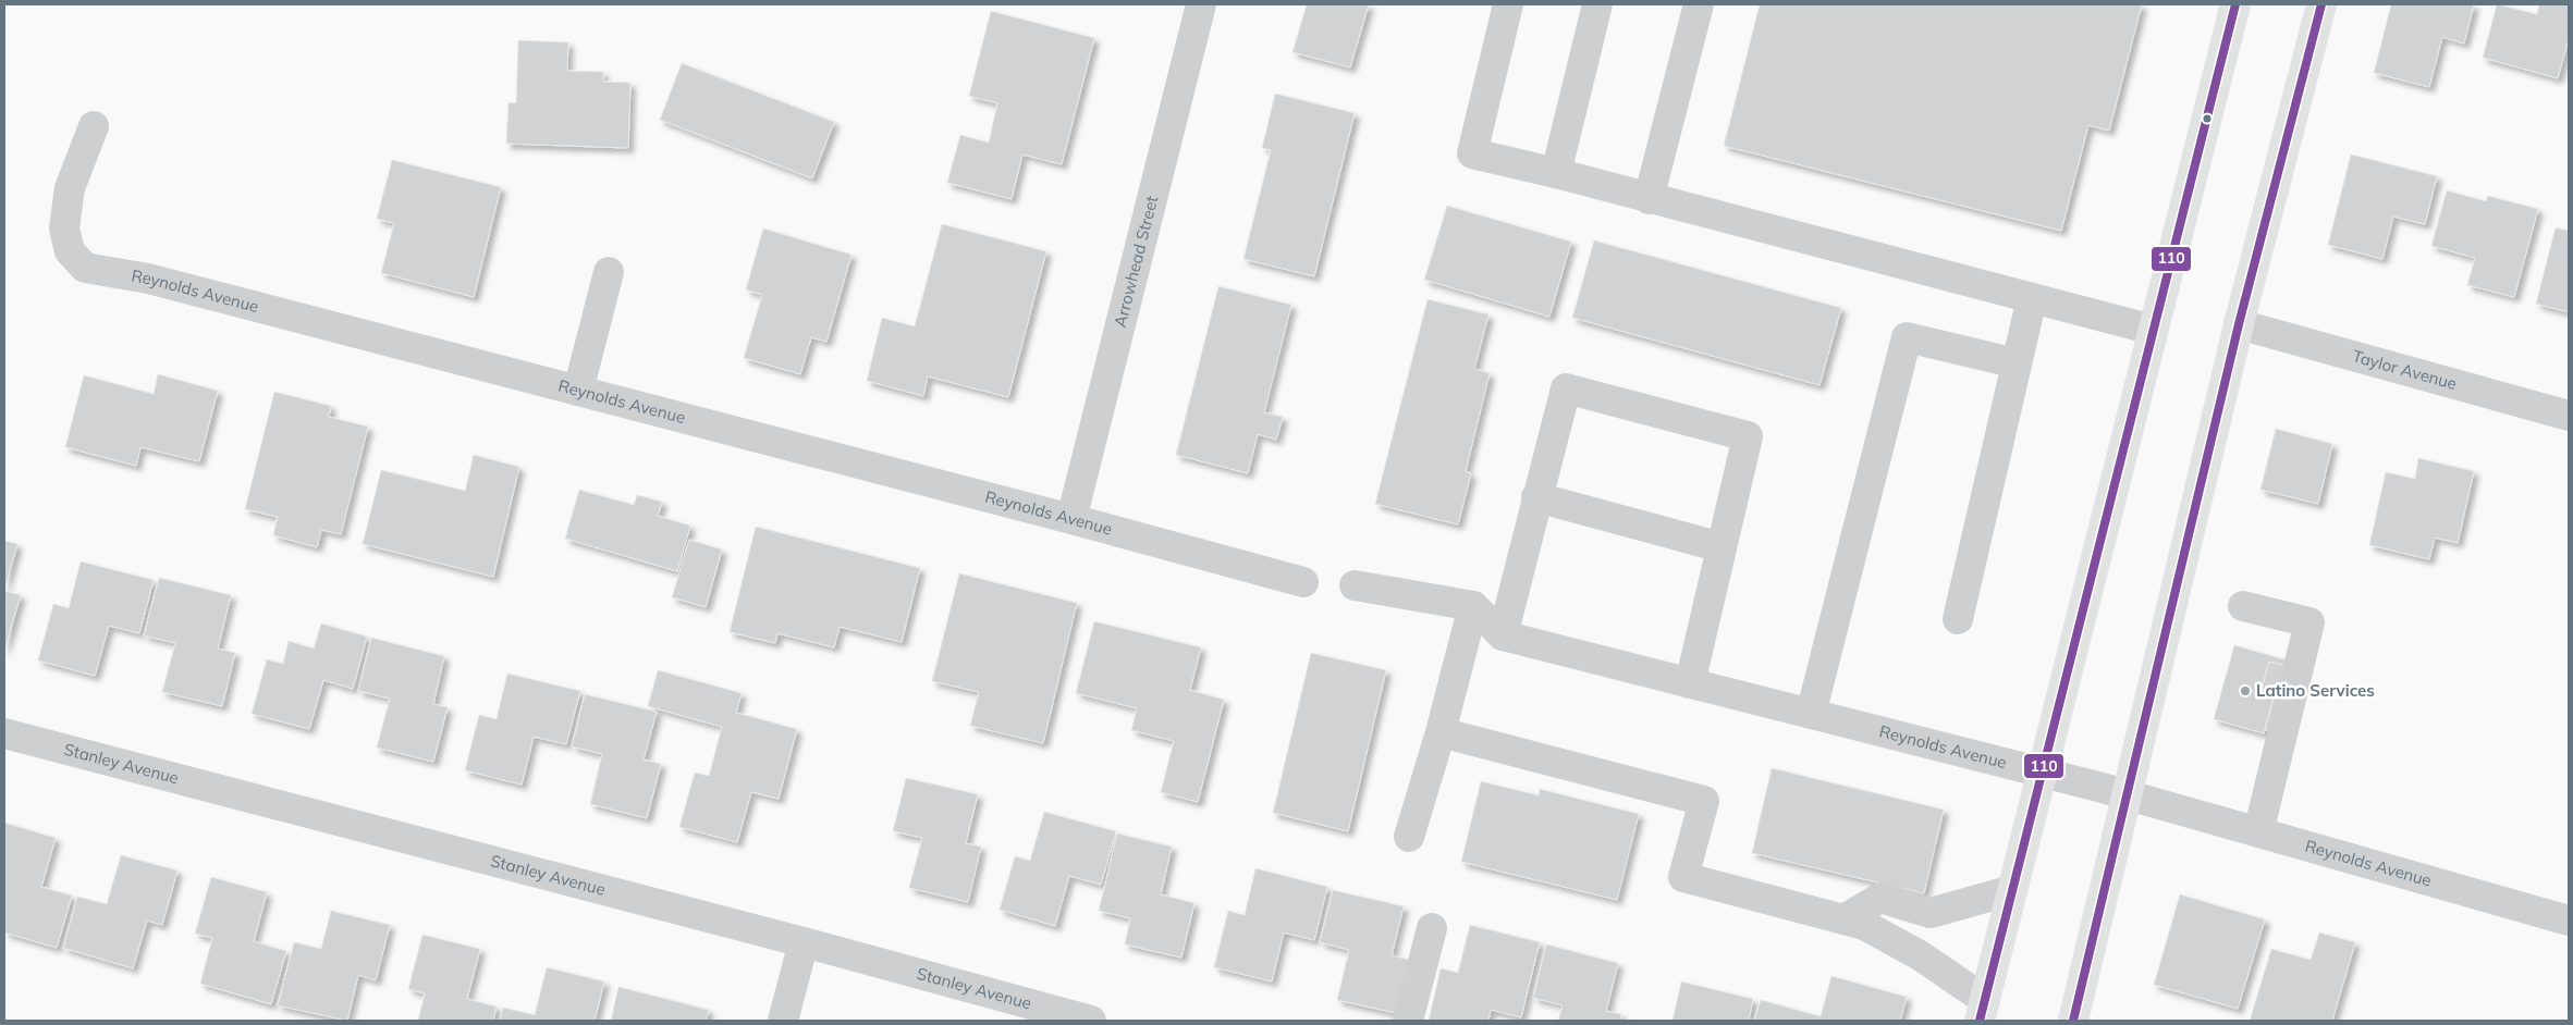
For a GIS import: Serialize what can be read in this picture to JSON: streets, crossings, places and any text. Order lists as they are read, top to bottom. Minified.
{"streets":{"street":["Arrowhead Street","Reynolds Avenue","Taylor Avenue","Stanley Avenue"]},"crossings":[["Arrowhead Street","Reynolds Avenue"]],"places":["Latino Services"],"lines":["transit line 110"]}
